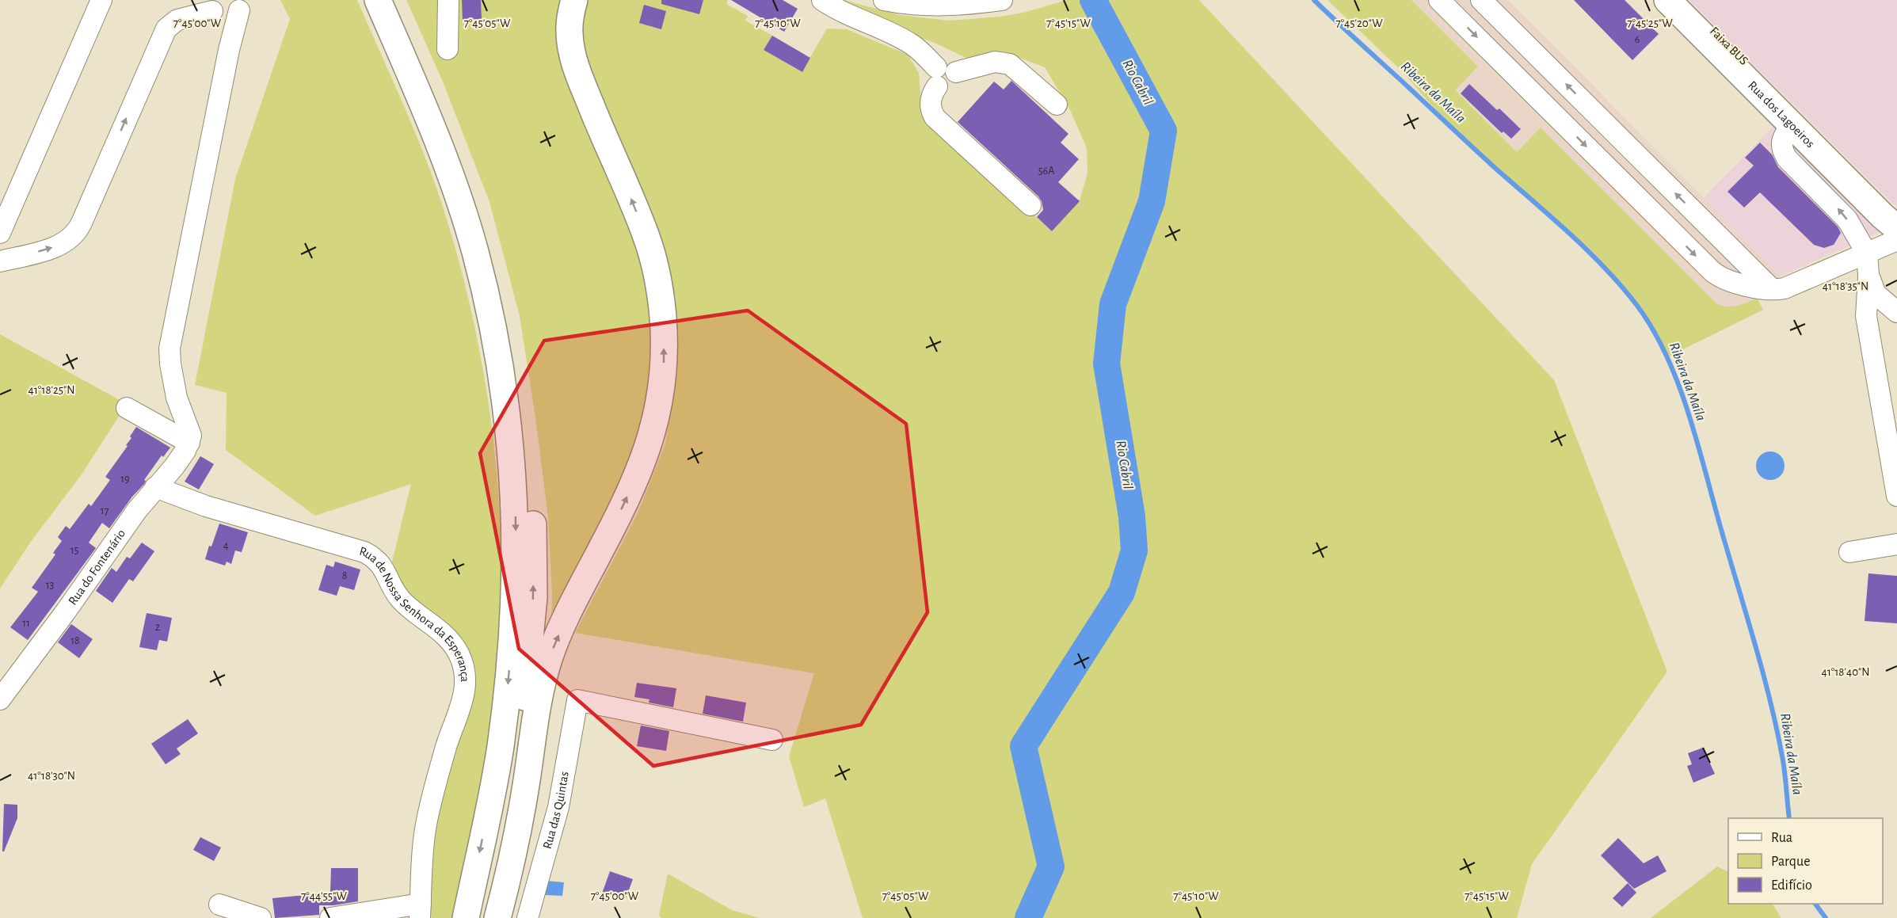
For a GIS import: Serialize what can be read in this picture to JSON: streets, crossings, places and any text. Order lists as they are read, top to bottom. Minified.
{"streets":{"main road":["Rua dos Lagoeiros"],"street":["Faixa BUS","Rua do Fontenário","Rua de Nossa Senhora da Esperança","Rua das Quintas"]},"crossings":[["Rua do Fontenário","Rua de Nossa Senhora da Esperança"]],"water":["Rio Cabril","Ribeira da Maíla"],"house_numbers":["6","56A","19","17","4","15","8","13","11","2","18"],"legend":["Rua","Parque","Edifício"],"coordinates":["7°45'00\"W","7°45'05\"W","7°45'10\"W","7°45'15\"W","7°45'20\"W","7°45'25\"W","41°18'35\"N","41°18'25\"N","41°18'40\"N","41°18'30\"N","7°44'55\"W"]}
